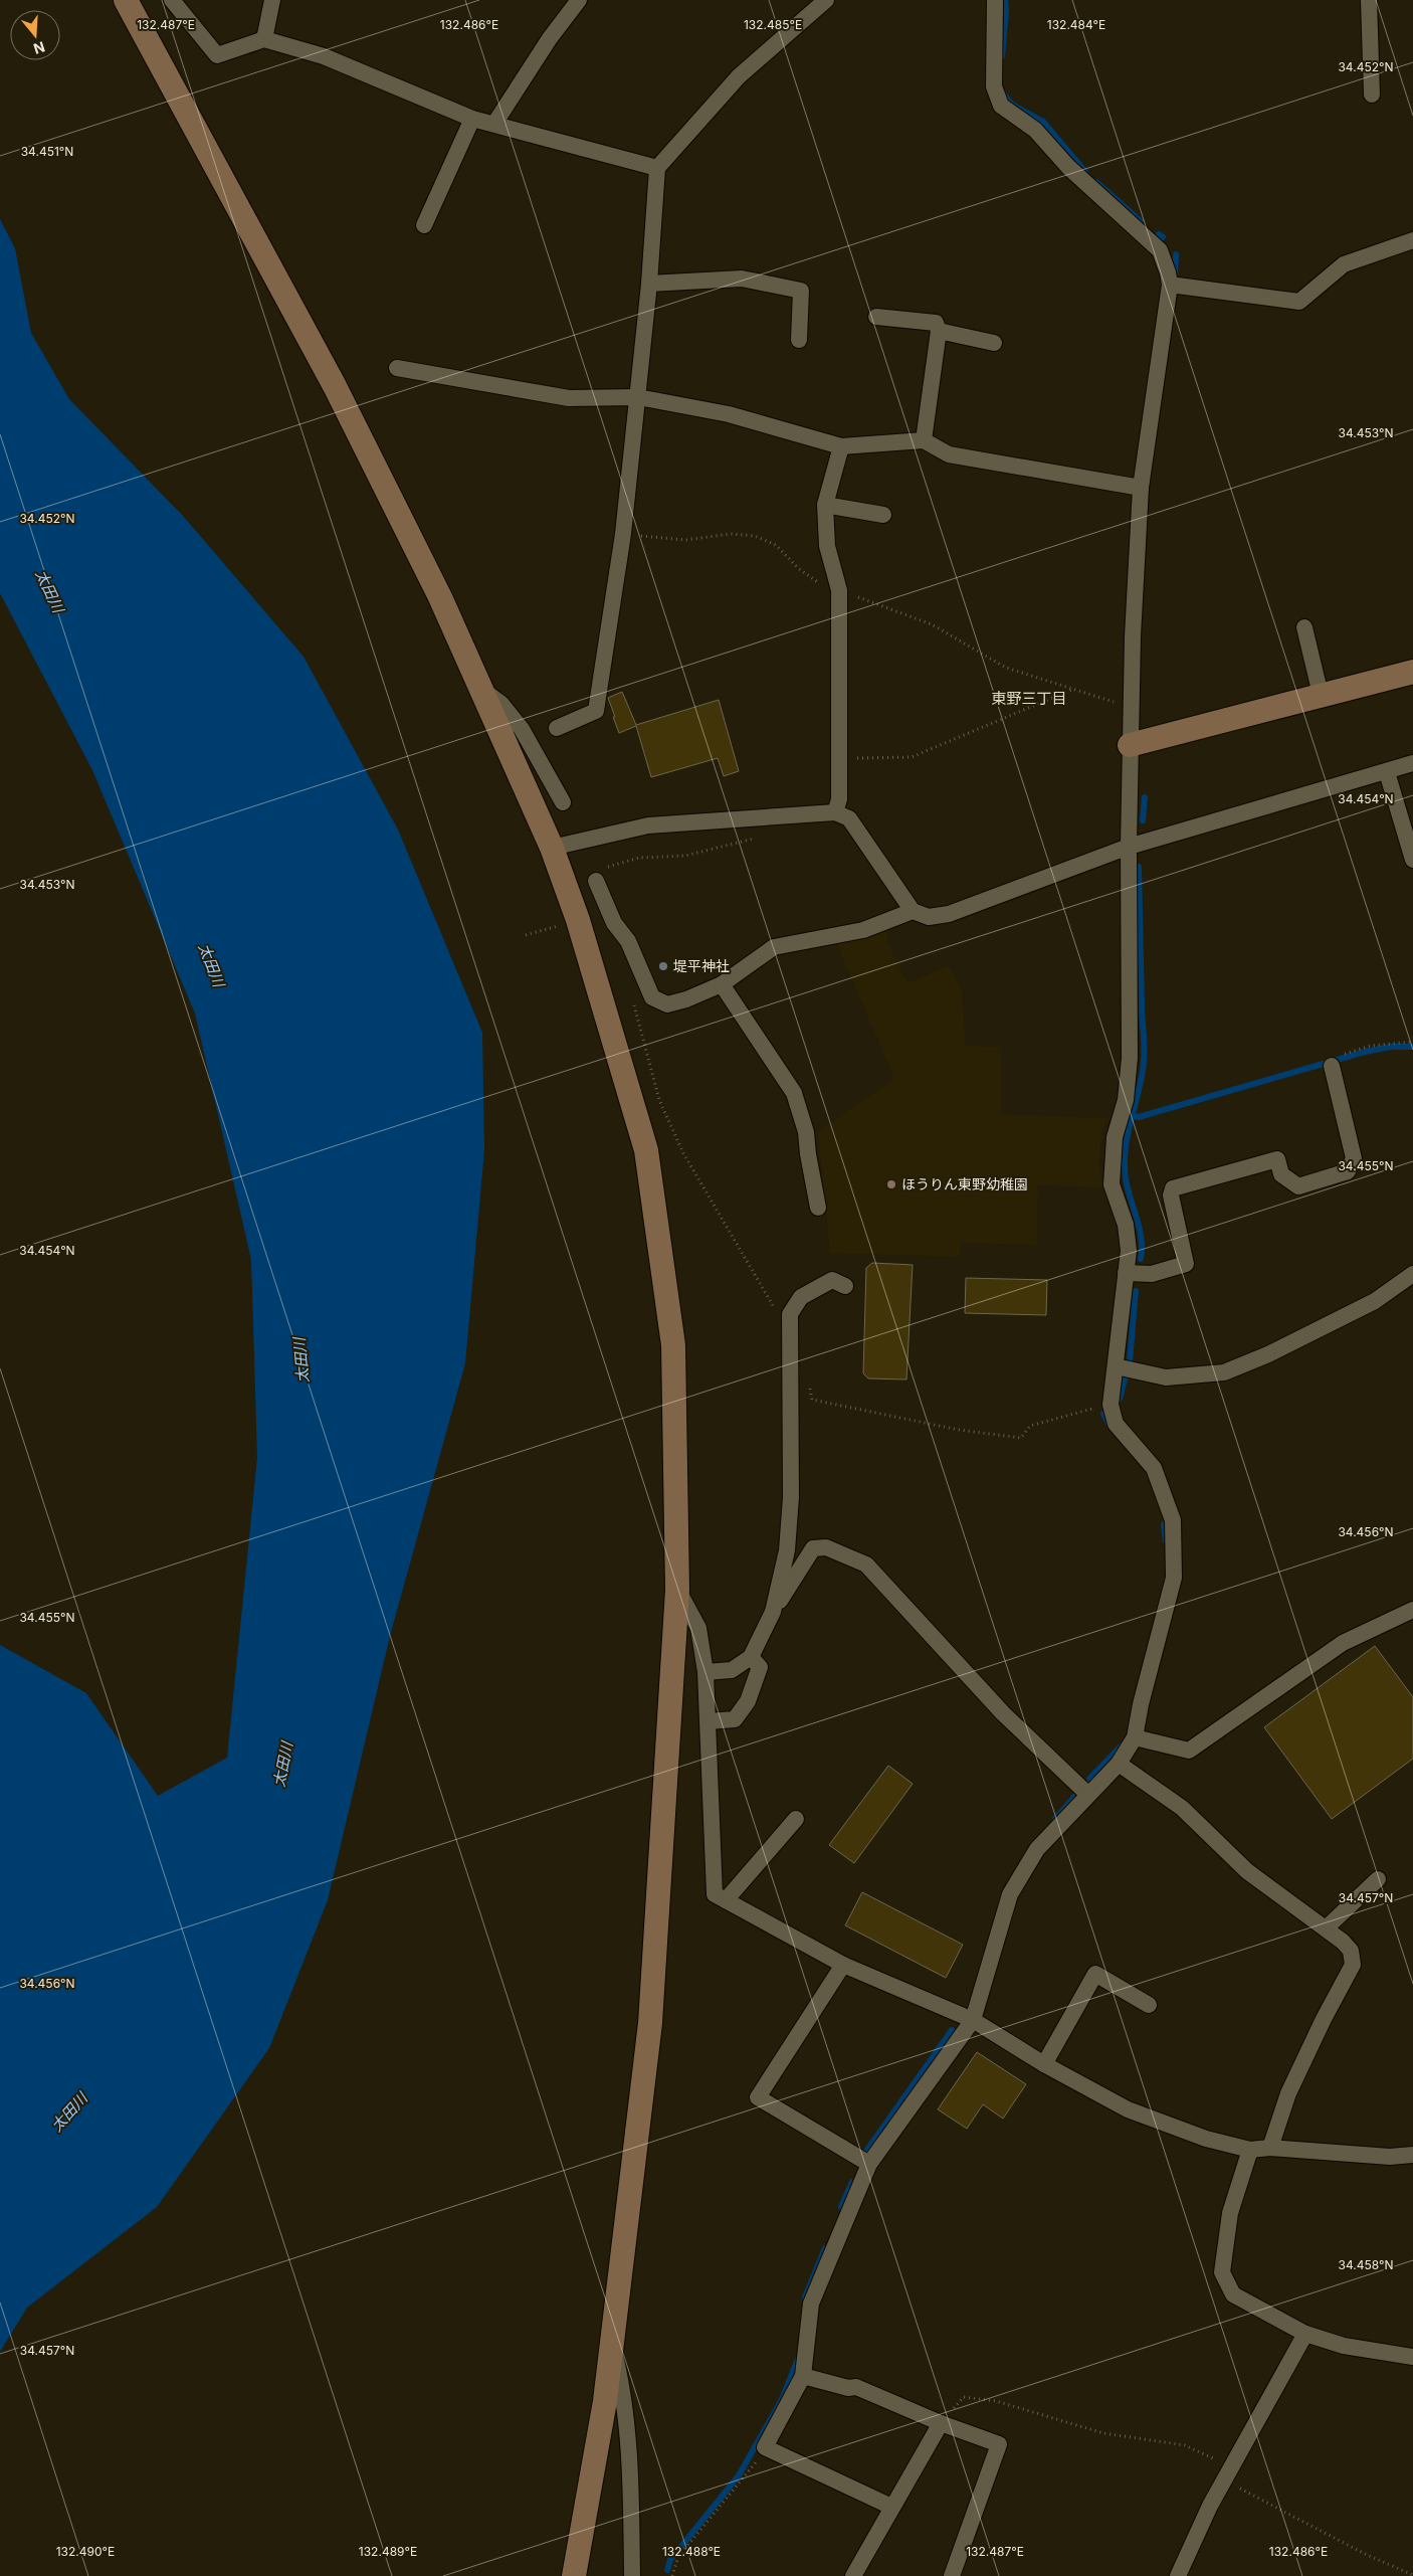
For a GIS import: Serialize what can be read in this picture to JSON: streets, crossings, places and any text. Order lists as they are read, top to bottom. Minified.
{"districts":["東野三丁目"],"water":["太田川"],"places":["堤平神社","ほうりん東野幼稚園"],"north":"bottom","coordinates":["132.487°E","132.486°E","132.485°E","132.484°E","34.452°N","34.451°N","34.453°N","34.454°N","34.455°N","34.456°N","34.457°N","34.458°N","132.490°E","132.489°E","132.488°E"]}
